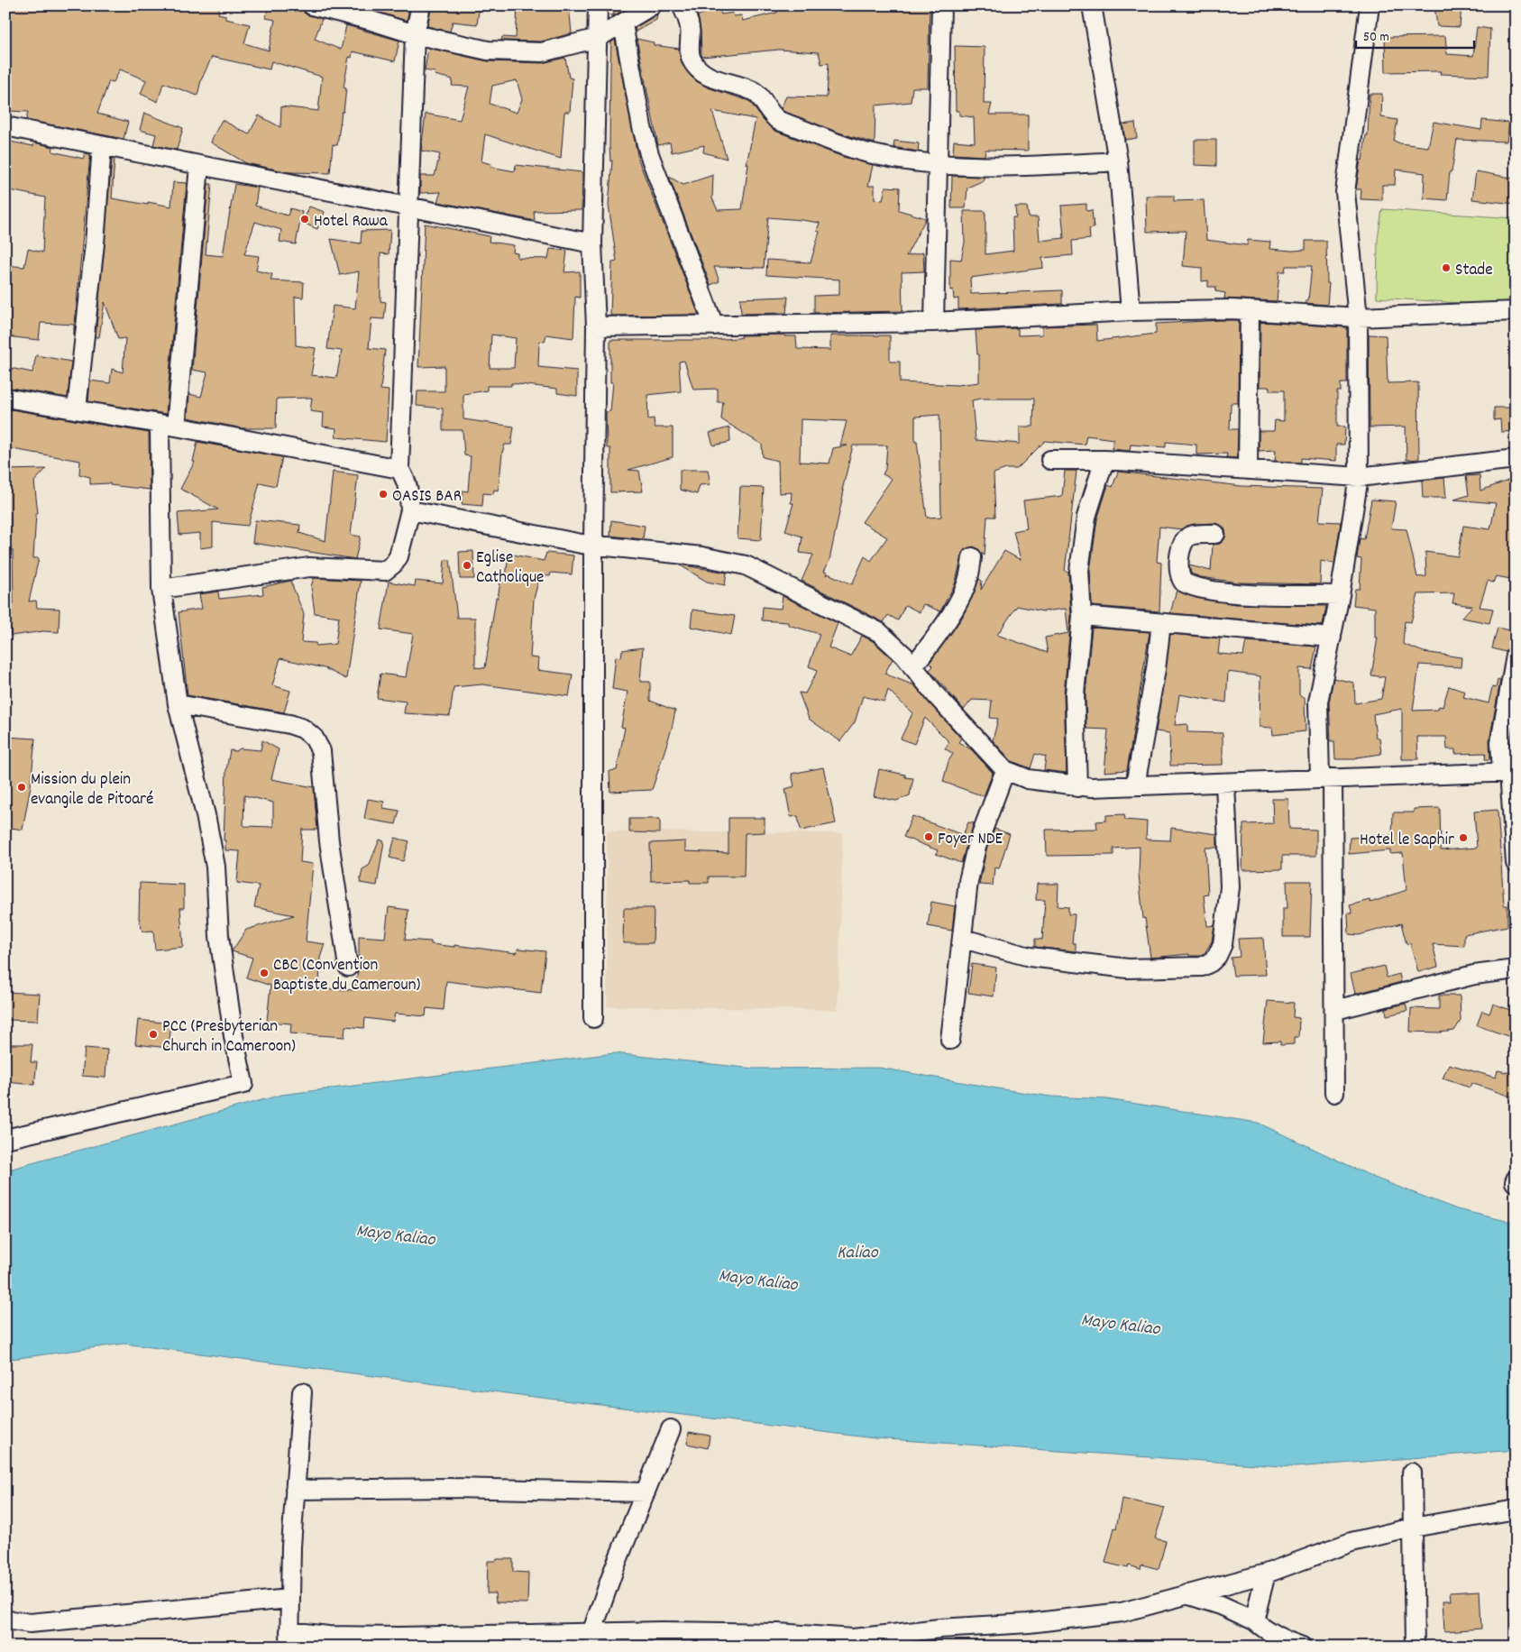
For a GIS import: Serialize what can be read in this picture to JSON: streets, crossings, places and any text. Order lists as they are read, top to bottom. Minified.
{"water":["Mayo Kaliao","Kaliao"],"places":["Hotel Rawa","Stade","OASIS BAR","Eglise Catholique","Mission du plein evangile de Pitoaré","Foyer NDE","Hotel le Saphir","CBC (Convention Baptiste du Cameroun)","PCC (Presbyterian Church in Cameroon)"],"scale_bar":"50 m"}
